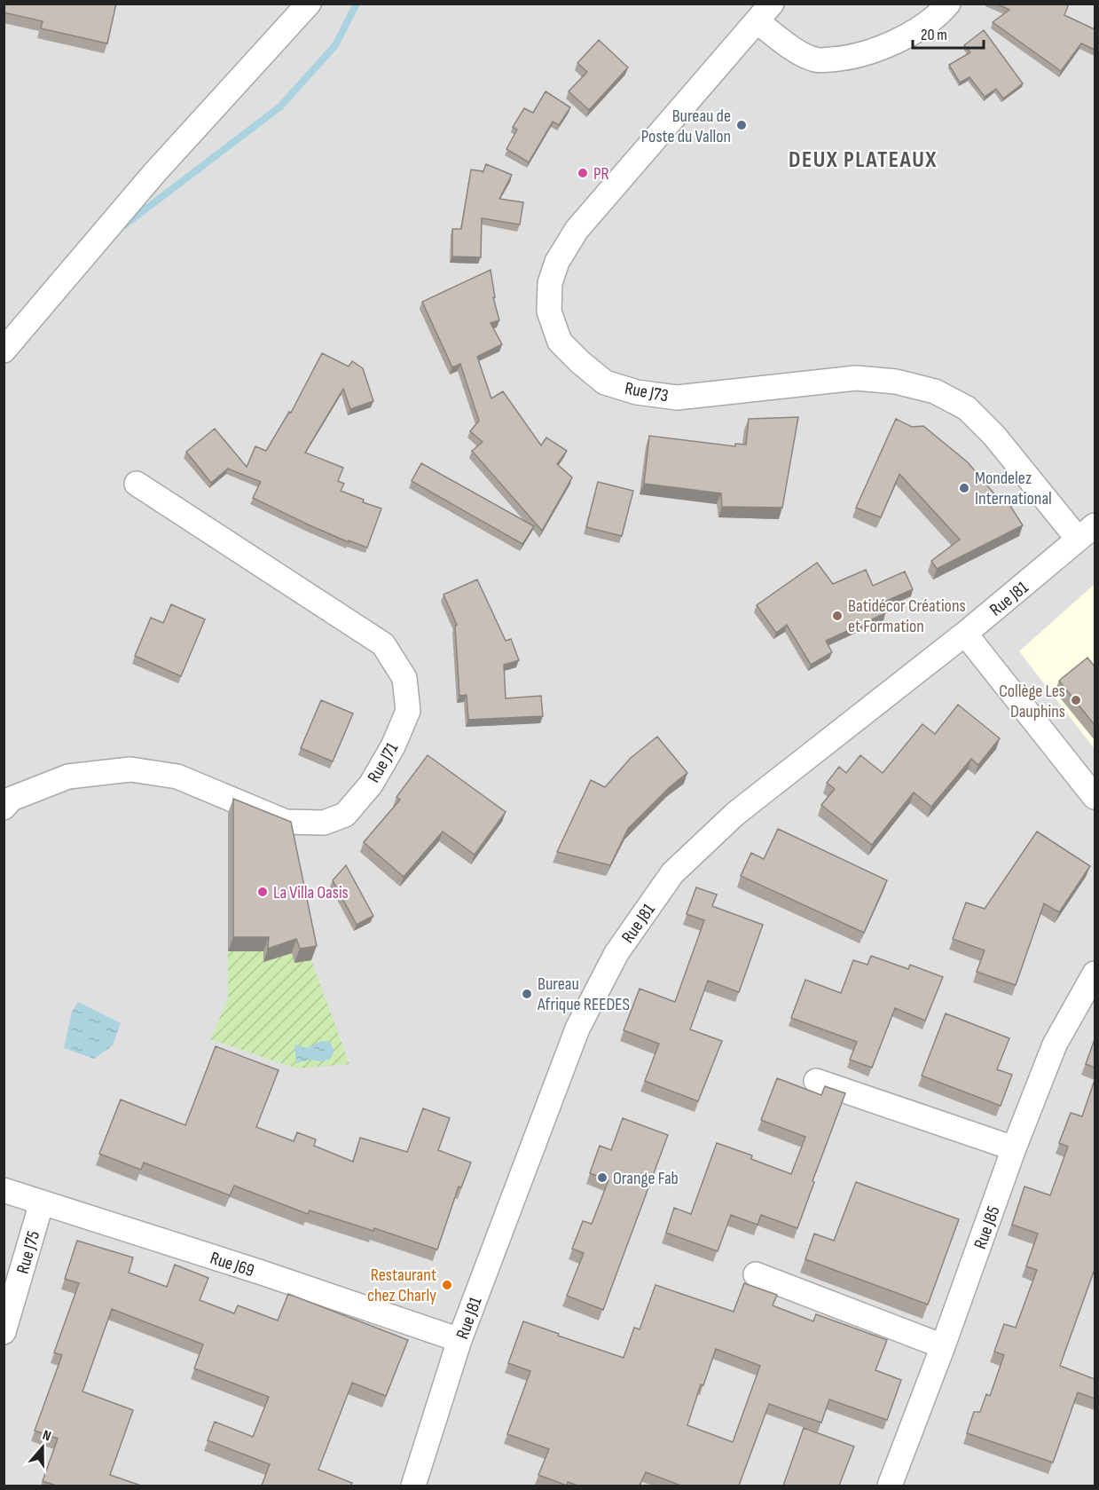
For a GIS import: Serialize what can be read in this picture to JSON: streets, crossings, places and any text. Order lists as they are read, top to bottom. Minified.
{"streets":{"street":["Rue J73","Rue J81","Rue J71","Rue J85","Rue J75","Rue J69"]},"crossings":[["Rue J73","Rue J81"],["Rue J81","Rue J69"],["Rue J75","Rue J69"]],"districts":["DEUX PLATEAUX"],"places":["Bureau de Poste du Vallon","PR","Mondelez International","Batidécor Créations et Formation","Collège Les Dauphins","La Villa Oasis","Bureau Afrique REEDES","Orange Fab","Restaurant chez Charly"],"scale_bar":"20 m","north":"top"}
